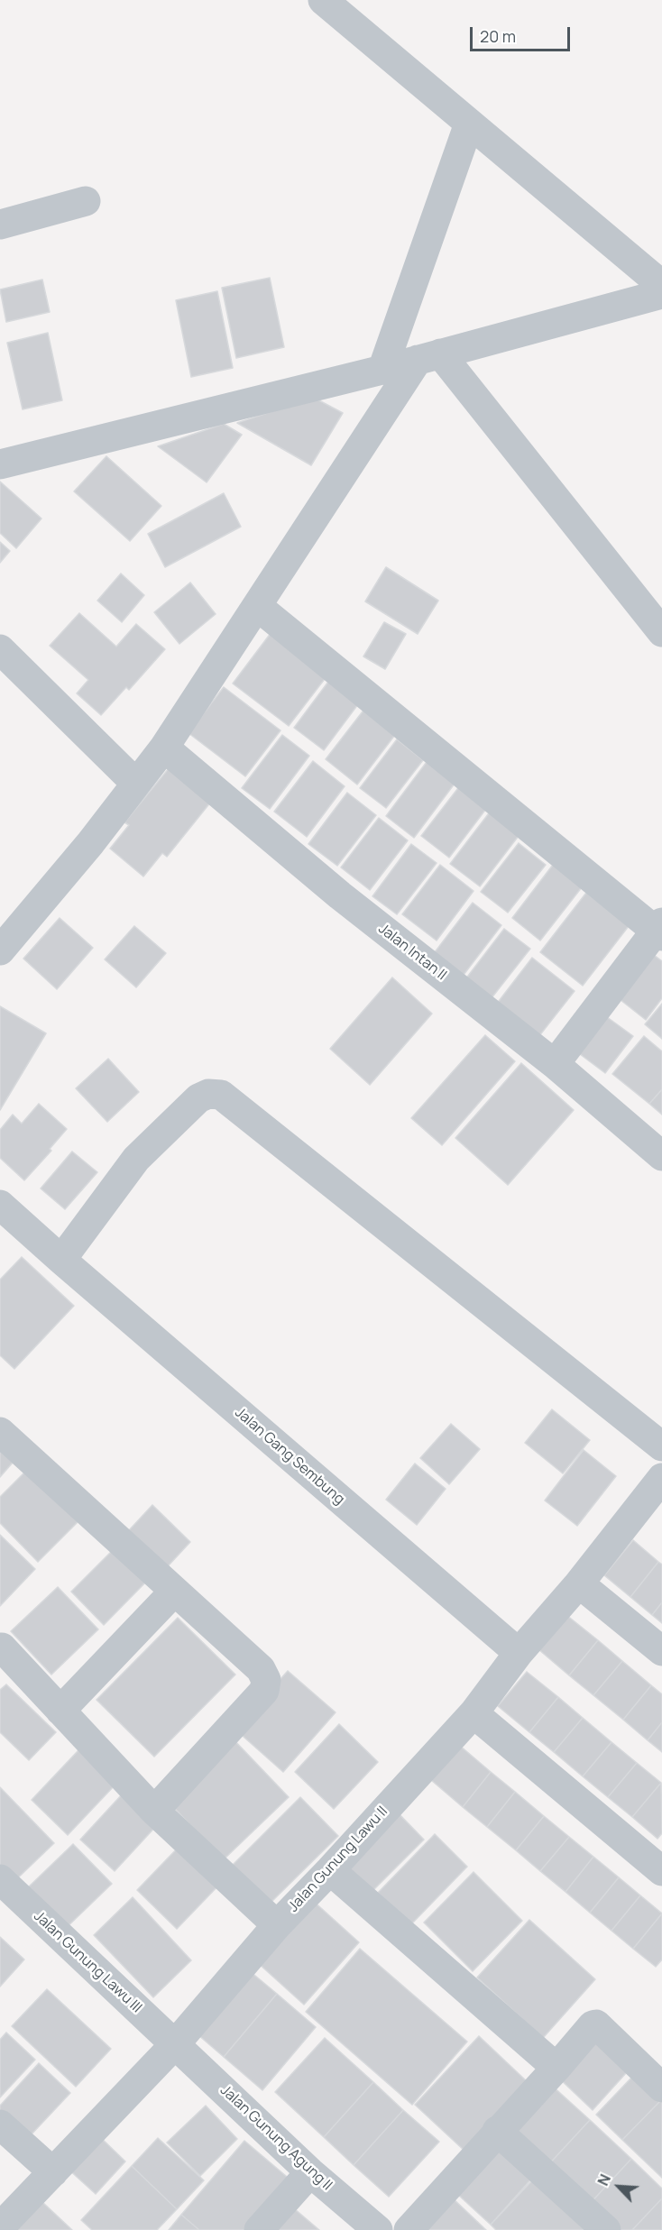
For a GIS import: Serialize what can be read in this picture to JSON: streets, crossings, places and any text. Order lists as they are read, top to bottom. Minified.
{"streets":{"street":["Jalan Intan II","Jalan Gang Sembung","Jalan Gunung Lawu II","Jalan Gunung Lawu III","Jalan Gunung Agung II"]},"crossings":[["Jalan Gang Sembung","Jalan Gunung Lawu II"],["Jalan Gunung Lawu II","Jalan Gunung Lawu III"],["Jalan Gunung Lawu II","Jalan Gunung Agung II"],["Jalan Gunung Lawu III","Jalan Gunung Agung II"]],"scale_bar":"20 m","north":"top left"}
